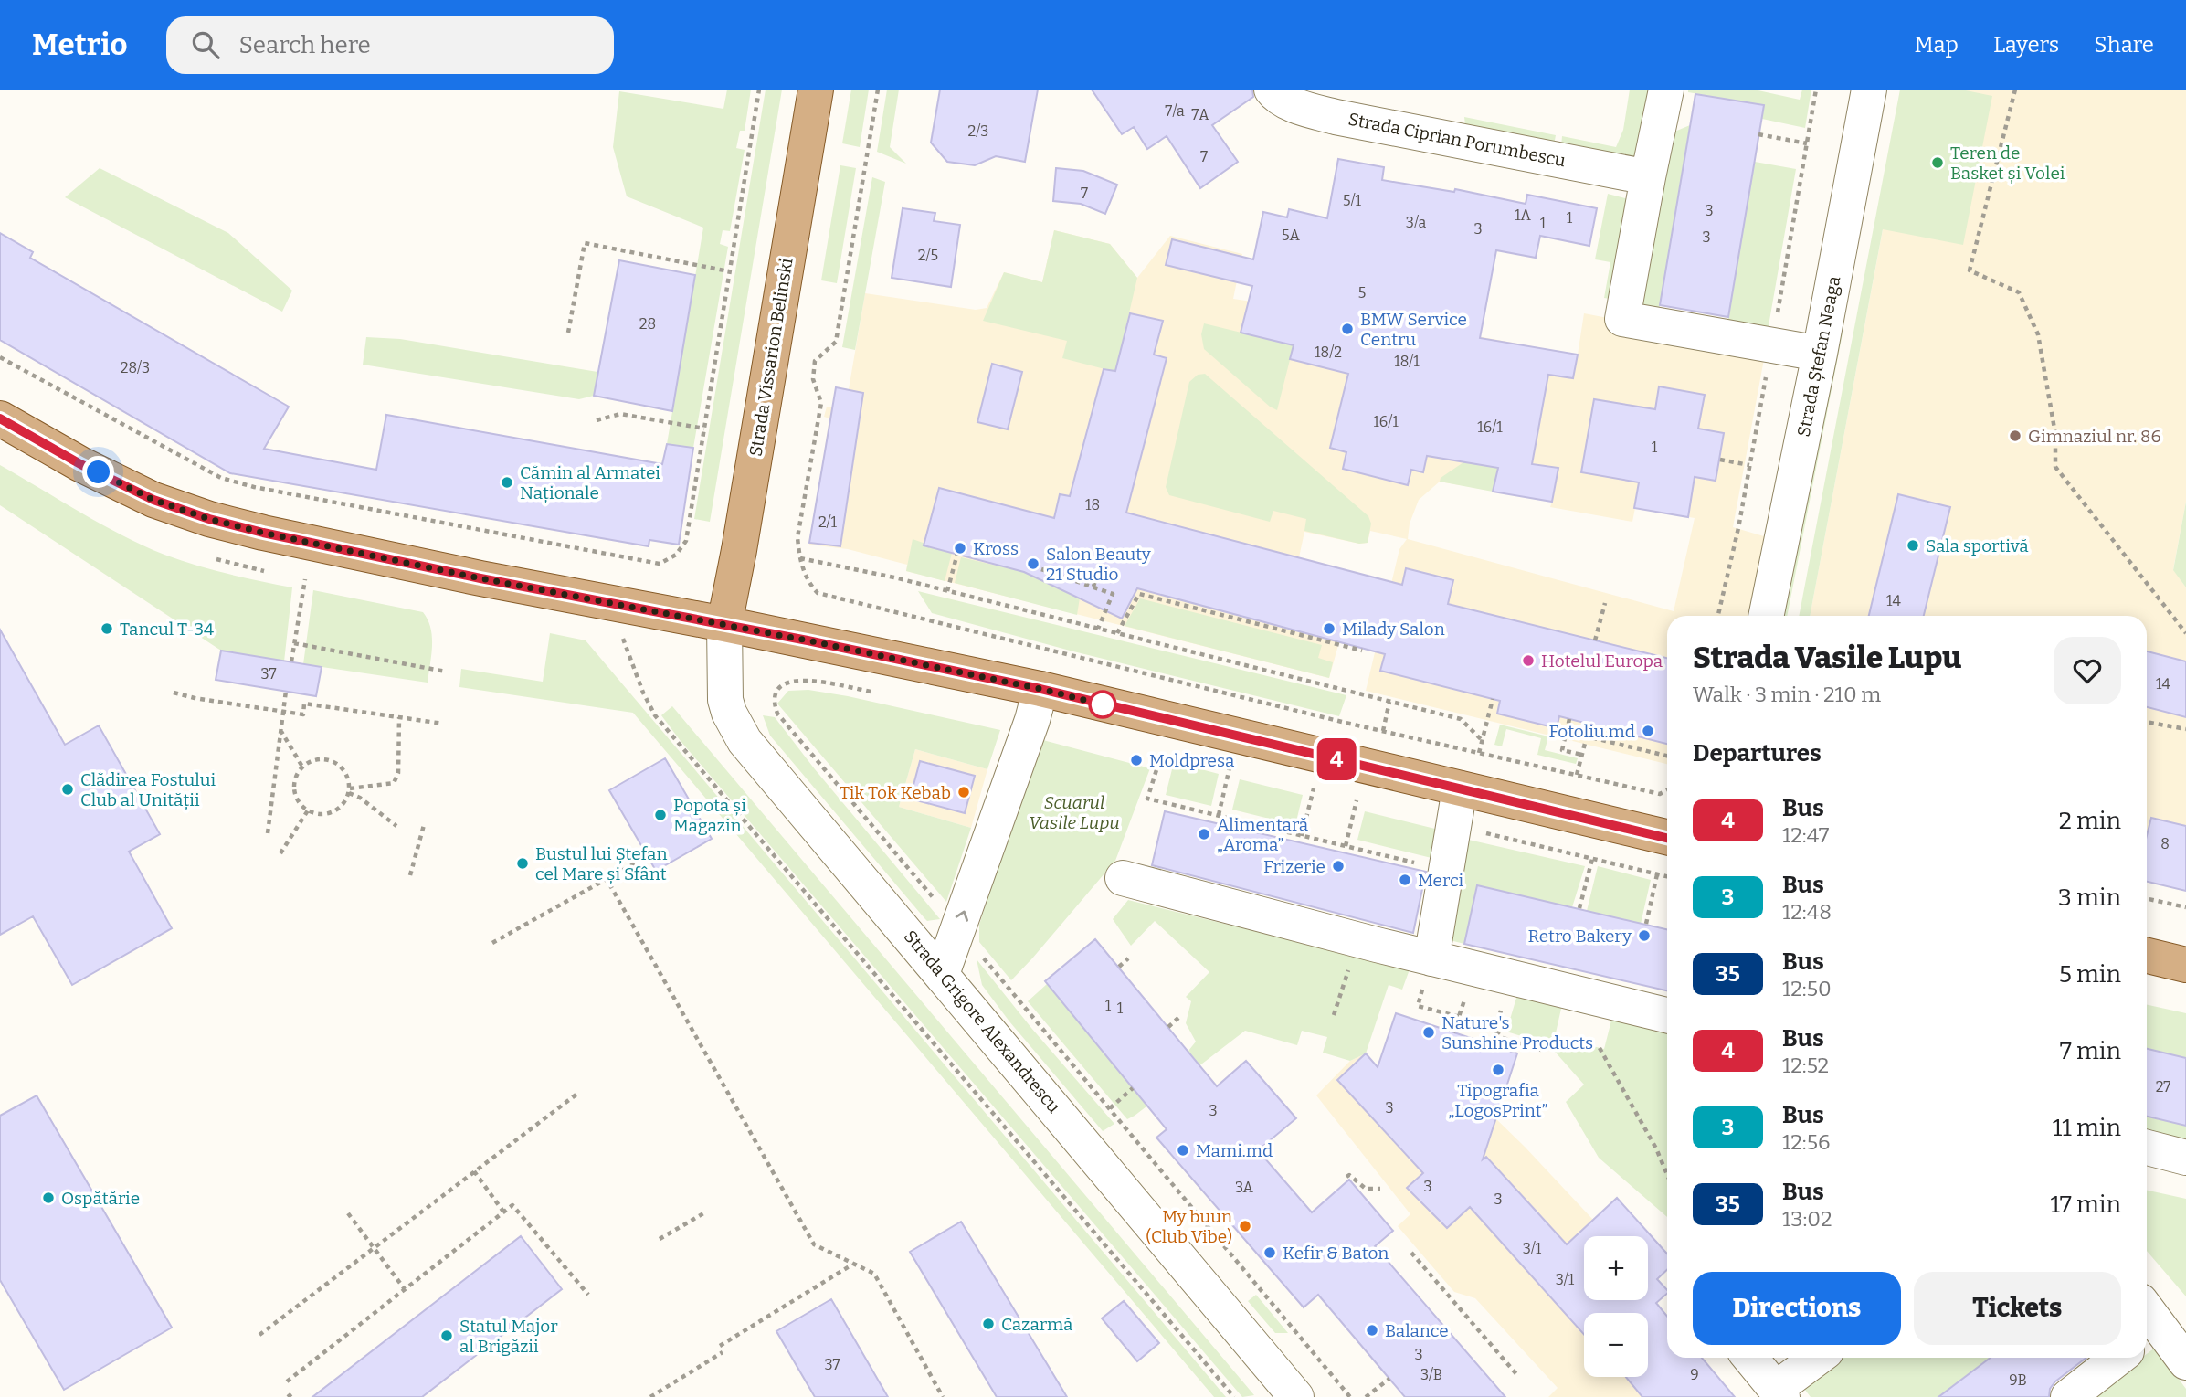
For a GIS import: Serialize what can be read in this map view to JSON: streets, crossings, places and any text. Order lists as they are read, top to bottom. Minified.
{"streets":{"main road":["Strada Vissarion Belinski"],"street":["Strada Ciprian Porumbescu","Strada Ștefan Neaga","Strada Grigore Alexandrescu"]},"crossings":[["Strada Vissarion Belinski","Strada Grigore Alexandrescu"]],"parks":["Scuarul Vasile Lupu"],"places":["Teren de Basket și Volei","BMW Service Centru","Gimnaziul nr. 86","Cămin al Armatei Naționale","Sala sportivă","Kross","Salon Beauty 21 Studio","Tancul T-34","Milady Salon","Hotelul Europa","Fotoliu.md","Moldpresa","Clădirea Fostului Club al Unității","Tik Tok Kebab","Popota și Magazin","Alimentară „Aroma”","Bustul lui Ștefan cel Mare și Sfânt","Frizerie","Merci","Retro Bakery","Nature's Sunshine Products","Tipografia „LogosPrint”","Mami.md","Ospătărie","My buun (Club Vibe)","Kefir & Baton","Cazarmă","Balance","Statul Major al Brigăzii"],"lines":["bus line 4"],"house_numbers":["7/a","7A","2/3","7","7","5/1","3","1A","1","3/a","1","3","5A","3","2/5","5","28","18/2","18/1","28/3","16/1","16/1","1","18","2/1","14","37","14","8","1","1","27","3","3","3","3A","3","3/1","3/1","3","37","3/B","9","9B"],"page":{"header":"Metrio","search":"Search here","nav":["Map","Layers","Share"],"on_map":"4","heading":[["Strada Vasile Lupu","Walk · 3 min · 210 m"],"Departures"],"list":[{"mark":"4","name":"Bus","note":"12:47","value":"2 min"},{"mark":"3","name":"Bus","note":"12:48","value":"3 min"},{"mark":"35","name":"Bus","note":"12:50","value":"5 min"},{"mark":"4","name":"Bus","note":"12:52","value":"7 min"},{"mark":"3","name":"Bus","note":"12:56","value":"11 min"},{"mark":"35","name":"Bus","note":"13:02","value":"17 min"}],"map_buttons":["+","−"],"buttons":["Directions","Tickets"]}}
